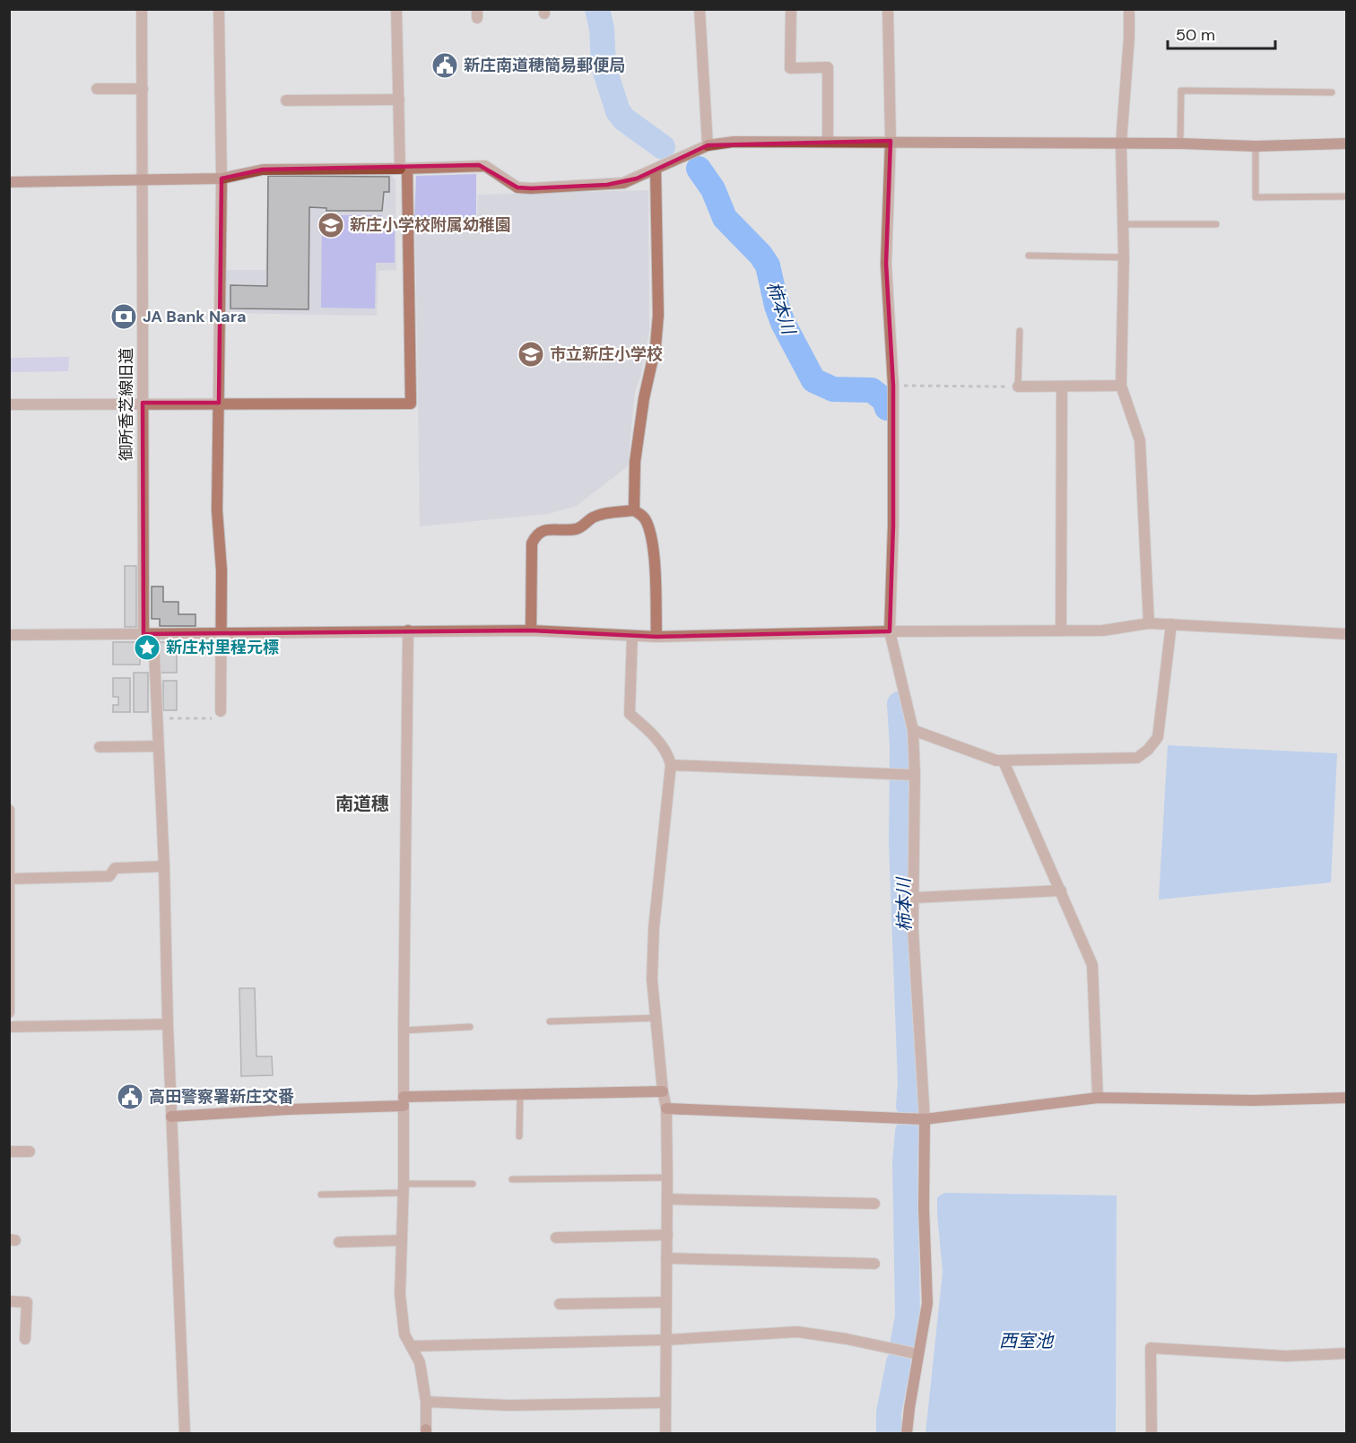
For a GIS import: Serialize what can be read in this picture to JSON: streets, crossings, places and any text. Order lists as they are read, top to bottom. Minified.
{"streets":{"street":["御所香芝線旧道"]},"districts":["南道穗"],"water":["柿本川","西室池"],"places":{"public building":["新庄南道穂簡易郵便局","高田警察署新庄交番"],"school or university":["新庄小学校附属幼稚園","市立新庄小学校"],"bank":["JA Bank Nara"],"place":["新庄村里程元標"]},"scale_bar":"50 m"}
